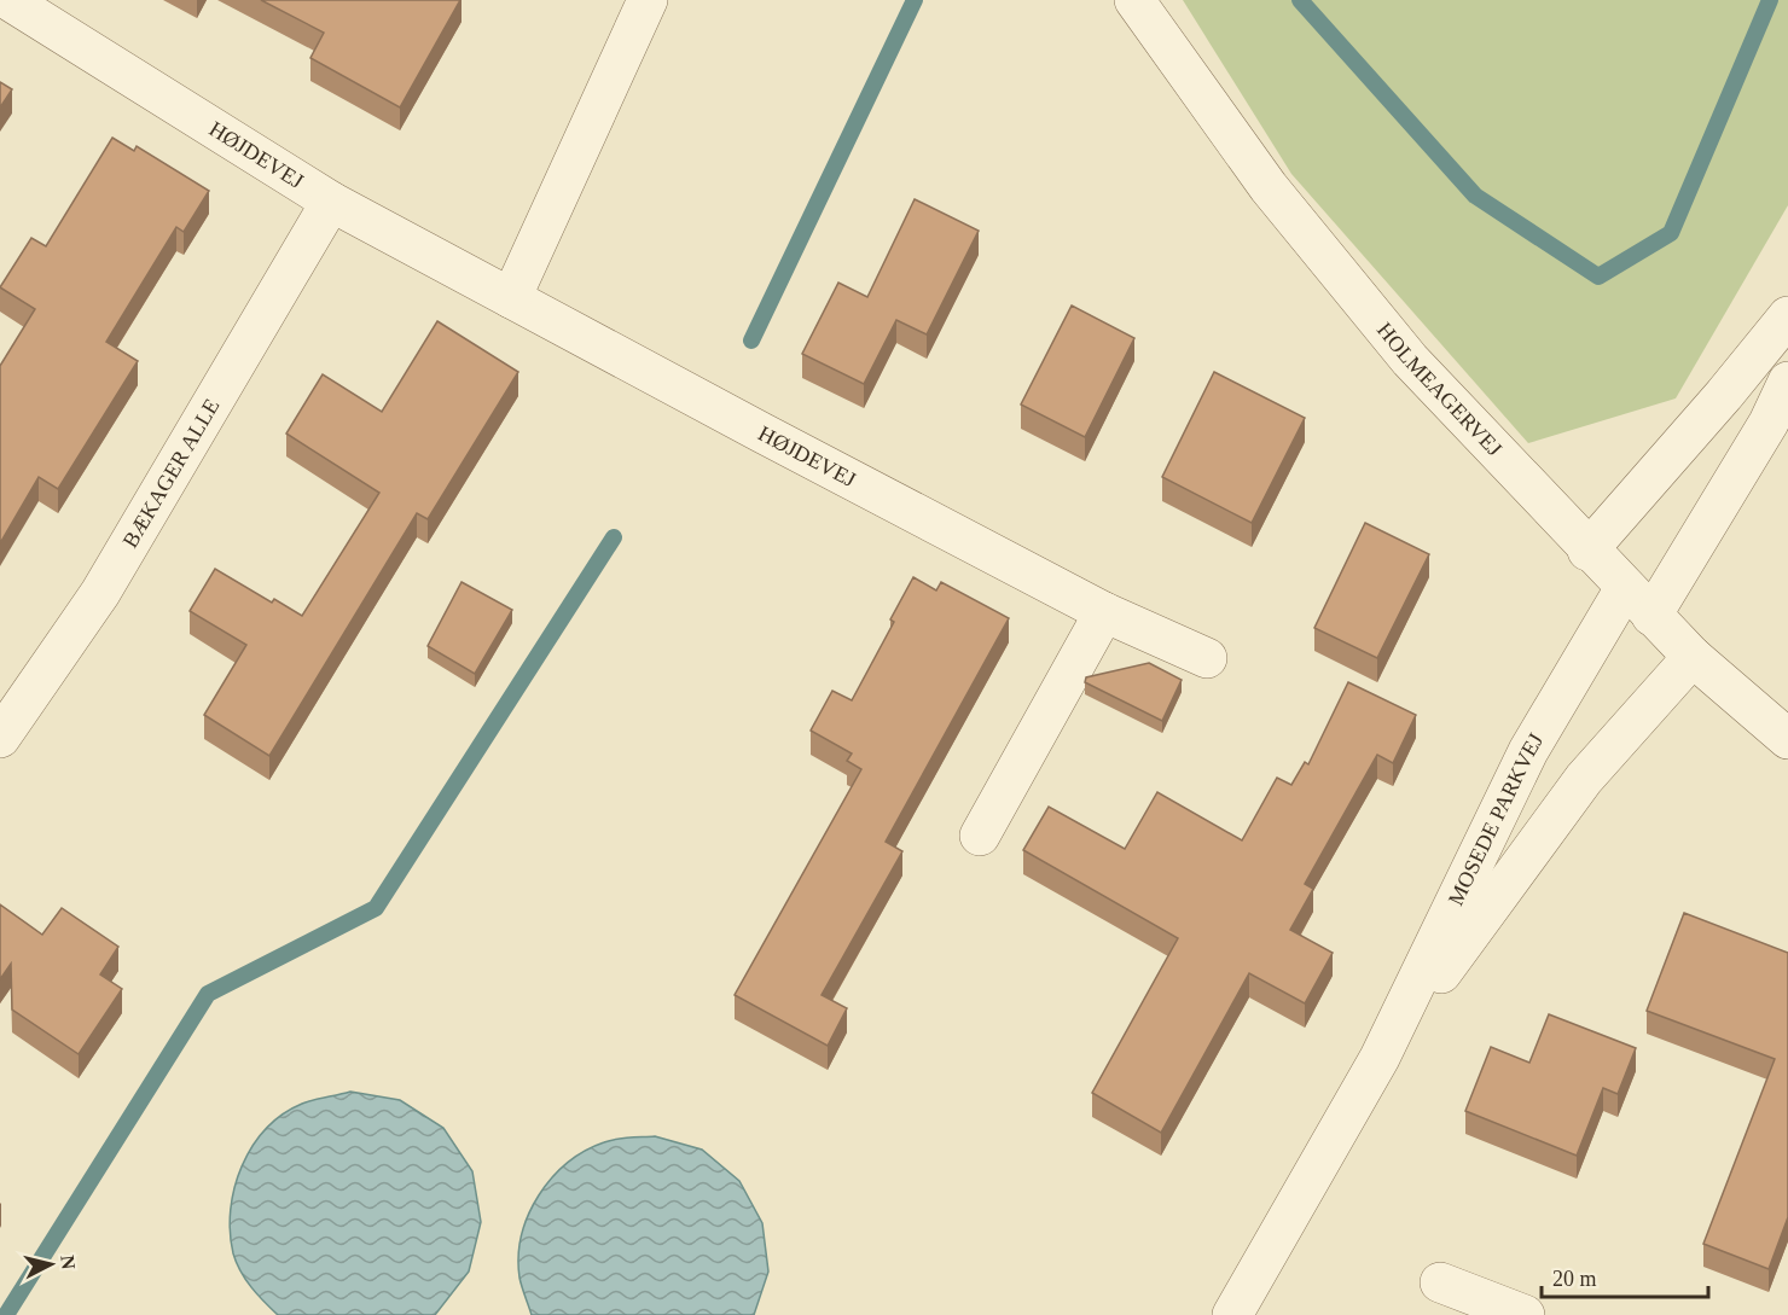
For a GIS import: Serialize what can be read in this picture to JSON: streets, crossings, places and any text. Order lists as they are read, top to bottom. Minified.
{"streets":{"street":["HØJDEVEJ","HOLMEAGERVEJ","BÆKAGER ALLE","MOSEDE PARKVEJ"]},"crossings":[["HØJDEVEJ","BÆKAGER ALLE"],["HOLMEAGERVEJ","MOSEDE PARKVEJ"]],"scale_bar":"20 m","north":"right"}
